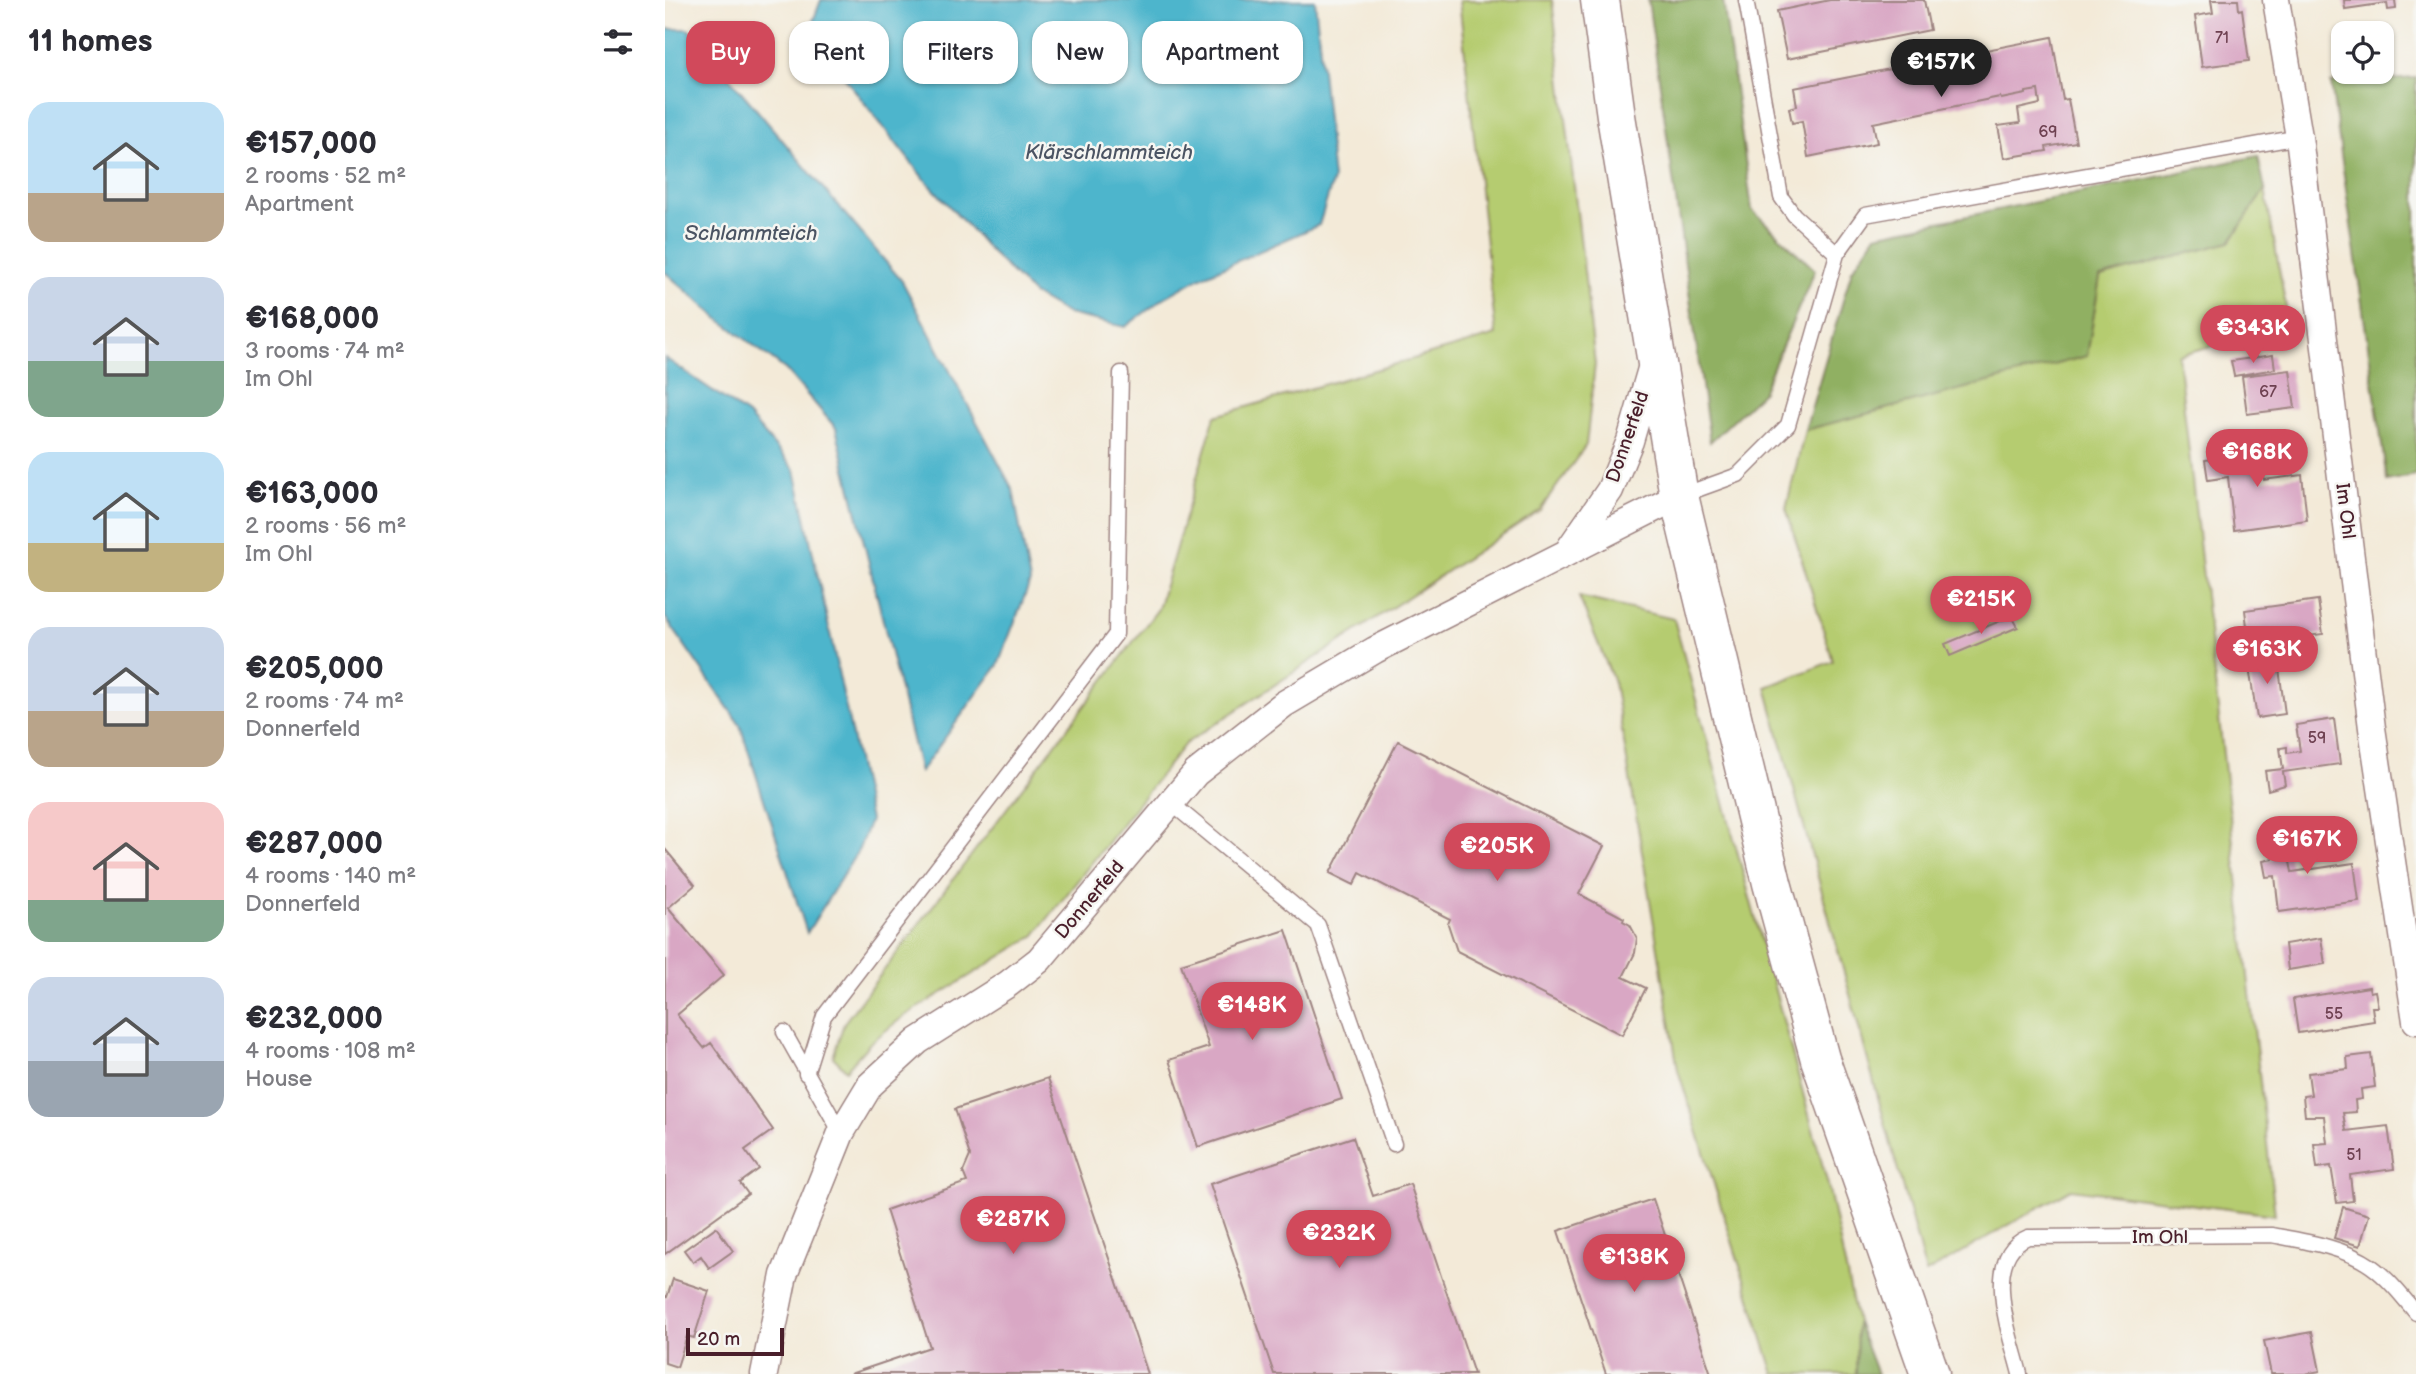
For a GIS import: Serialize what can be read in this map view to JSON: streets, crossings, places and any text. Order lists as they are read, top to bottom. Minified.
{"streets":{"street":["Donnerfeld","Im Ohl"]},"water":["Klärschlammteich","Schlammteich"],"house_numbers":["71","69","67","59","55","51"],"scale_bar":"20 m","page":{"heading":"11 homes","chip":["Buy","Rent","Filters","New","Apartment"],"price":["€157K","€343K","€168K","€215K","€163K","€167K","€205K","€148K","€287K","€232K","€138K"],"list":[{"name":"€157,000","note":"2 rooms · 52 m² · Apartment"},{"name":"€168,000","note":"3 rooms · 74 m² · Im Ohl"},{"name":"€163,000","note":"2 rooms · 56 m² · Im Ohl"},{"name":"€205,000","note":"2 rooms · 74 m² · Donnerfeld"},{"name":"€287,000","note":"4 rooms · 140 m² · Donnerfeld"},{"name":"€232,000","note":"4 rooms · 108 m² · House"}],"scale":"20 m"}}
